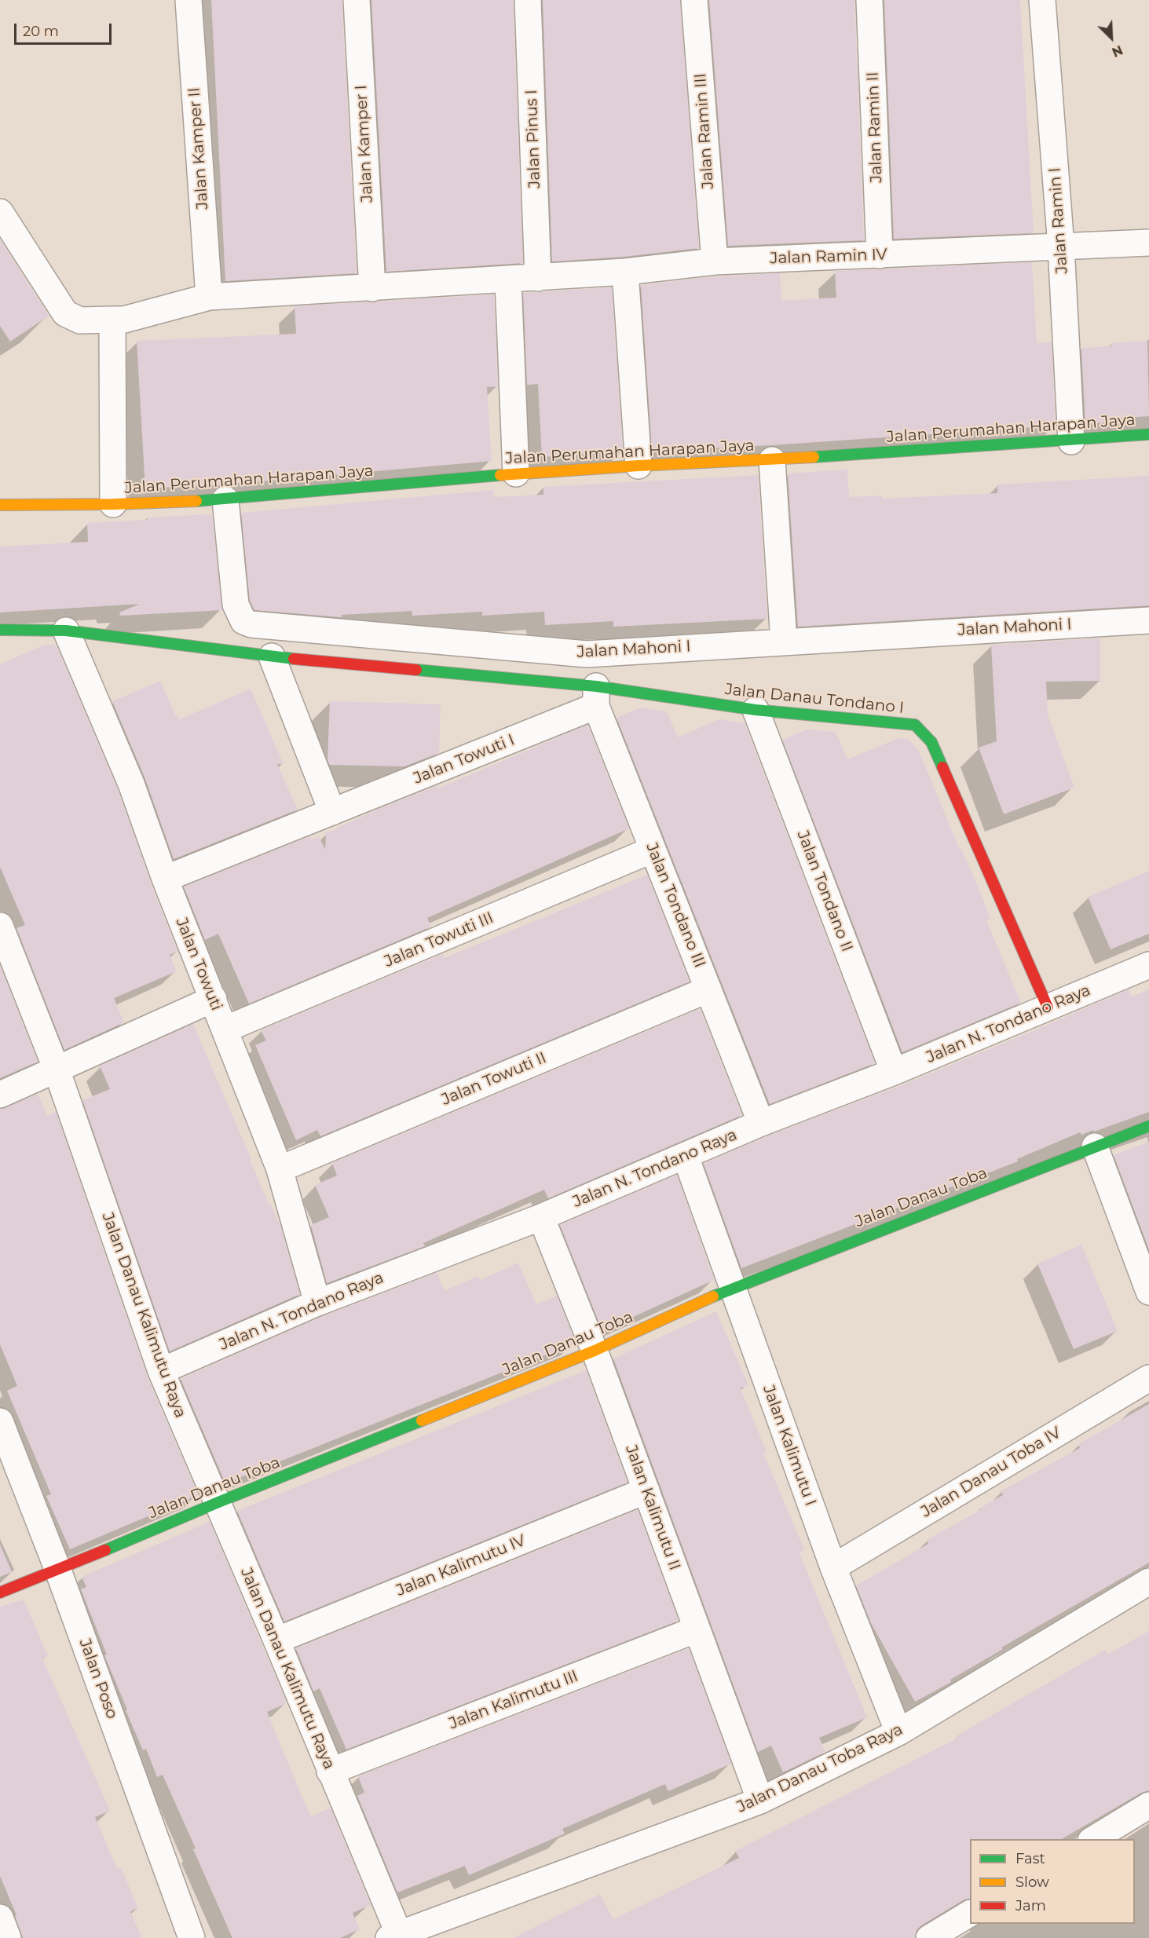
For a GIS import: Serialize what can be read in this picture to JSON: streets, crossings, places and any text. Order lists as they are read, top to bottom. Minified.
{"streets":{"street":["Jalan Ramin II","Jalan Ramin III","Jalan Pinus I","Jalan Kamper I","Jalan Kamper II","Jalan Ramin I","Jalan Ramin IV","Jalan Perumahan Harapan Jaya","Jalan Mahoni I","Jalan Danau Tondano I","Jalan Towuti I","Jalan Tondano II","Jalan Tondano III","Jalan Towuti III","Jalan Towuti","Jalan N. Tondano Raya","Jalan Towuti II","Jalan Danau Toba","Jalan Danau Kalimutu Raya","Jalan Kalimutu I","Jalan Danau Toba IV","Jalan Kalimutu II","Jalan Kalimutu IV","Jalan Poso","Jalan Kalimutu III","Jalan Danau Toba Raya"]},"crossings":[["Jalan Ramin II","Jalan Ramin IV"],["Jalan Ramin III","Jalan Ramin IV"],["Jalan Pinus I","Jalan Ramin IV"],["Jalan Kamper I","Jalan Ramin IV"],["Jalan Kamper II","Jalan Ramin IV"],["Jalan Ramin I","Jalan Ramin IV"],["Jalan Ramin I","Jalan Perumahan Harapan Jaya"],["Jalan Perumahan Harapan Jaya","Jalan Mahoni I"],["Jalan Danau Tondano I","Jalan Towuti I"],["Jalan Danau Tondano I","Jalan Tondano II"],["Jalan Danau Tondano I","Jalan Tondano III"],["Jalan Danau Tondano I","Jalan Towuti"],["Jalan Danau Tondano I","Jalan N. Tondano Raya"],["Jalan Towuti I","Jalan Tondano III"],["Jalan Towuti I","Jalan Towuti"],["Jalan Tondano II","Jalan N. Tondano Raya"],["Jalan Tondano III","Jalan Towuti III"],["Jalan Tondano III","Jalan N. Tondano Raya"],["Jalan Tondano III","Jalan Towuti II"],["Jalan Towuti III","Jalan Towuti"],["Jalan Towuti","Jalan N. Tondano Raya"],["Jalan Towuti","Jalan Towuti II"],["Jalan N. Tondano Raya","Jalan Danau Kalimutu Raya"],["Jalan N. Tondano Raya","Jalan Kalimutu I"],["Jalan N. Tondano Raya","Jalan Kalimutu II"],["Jalan Danau Toba","Jalan Danau Kalimutu Raya"],["Jalan Danau Toba","Jalan Kalimutu I"],["Jalan Danau Toba","Jalan Kalimutu II"],["Jalan Danau Toba","Jalan Poso"],["Jalan Danau Kalimutu Raya","Jalan Kalimutu IV"],["Jalan Danau Kalimutu Raya","Jalan Kalimutu III"],["Jalan Danau Kalimutu Raya","Jalan Danau Toba Raya"],["Jalan Kalimutu I","Jalan Danau Toba IV"],["Jalan Kalimutu I","Jalan Danau Toba Raya"],["Jalan Kalimutu II","Jalan Kalimutu IV"],["Jalan Kalimutu II","Jalan Kalimutu III"],["Jalan Kalimutu II","Jalan Danau Toba Raya"]],"legend":["Fast","Slow","Jam"],"scale_bar":"20 m","north":"bottom right"}
